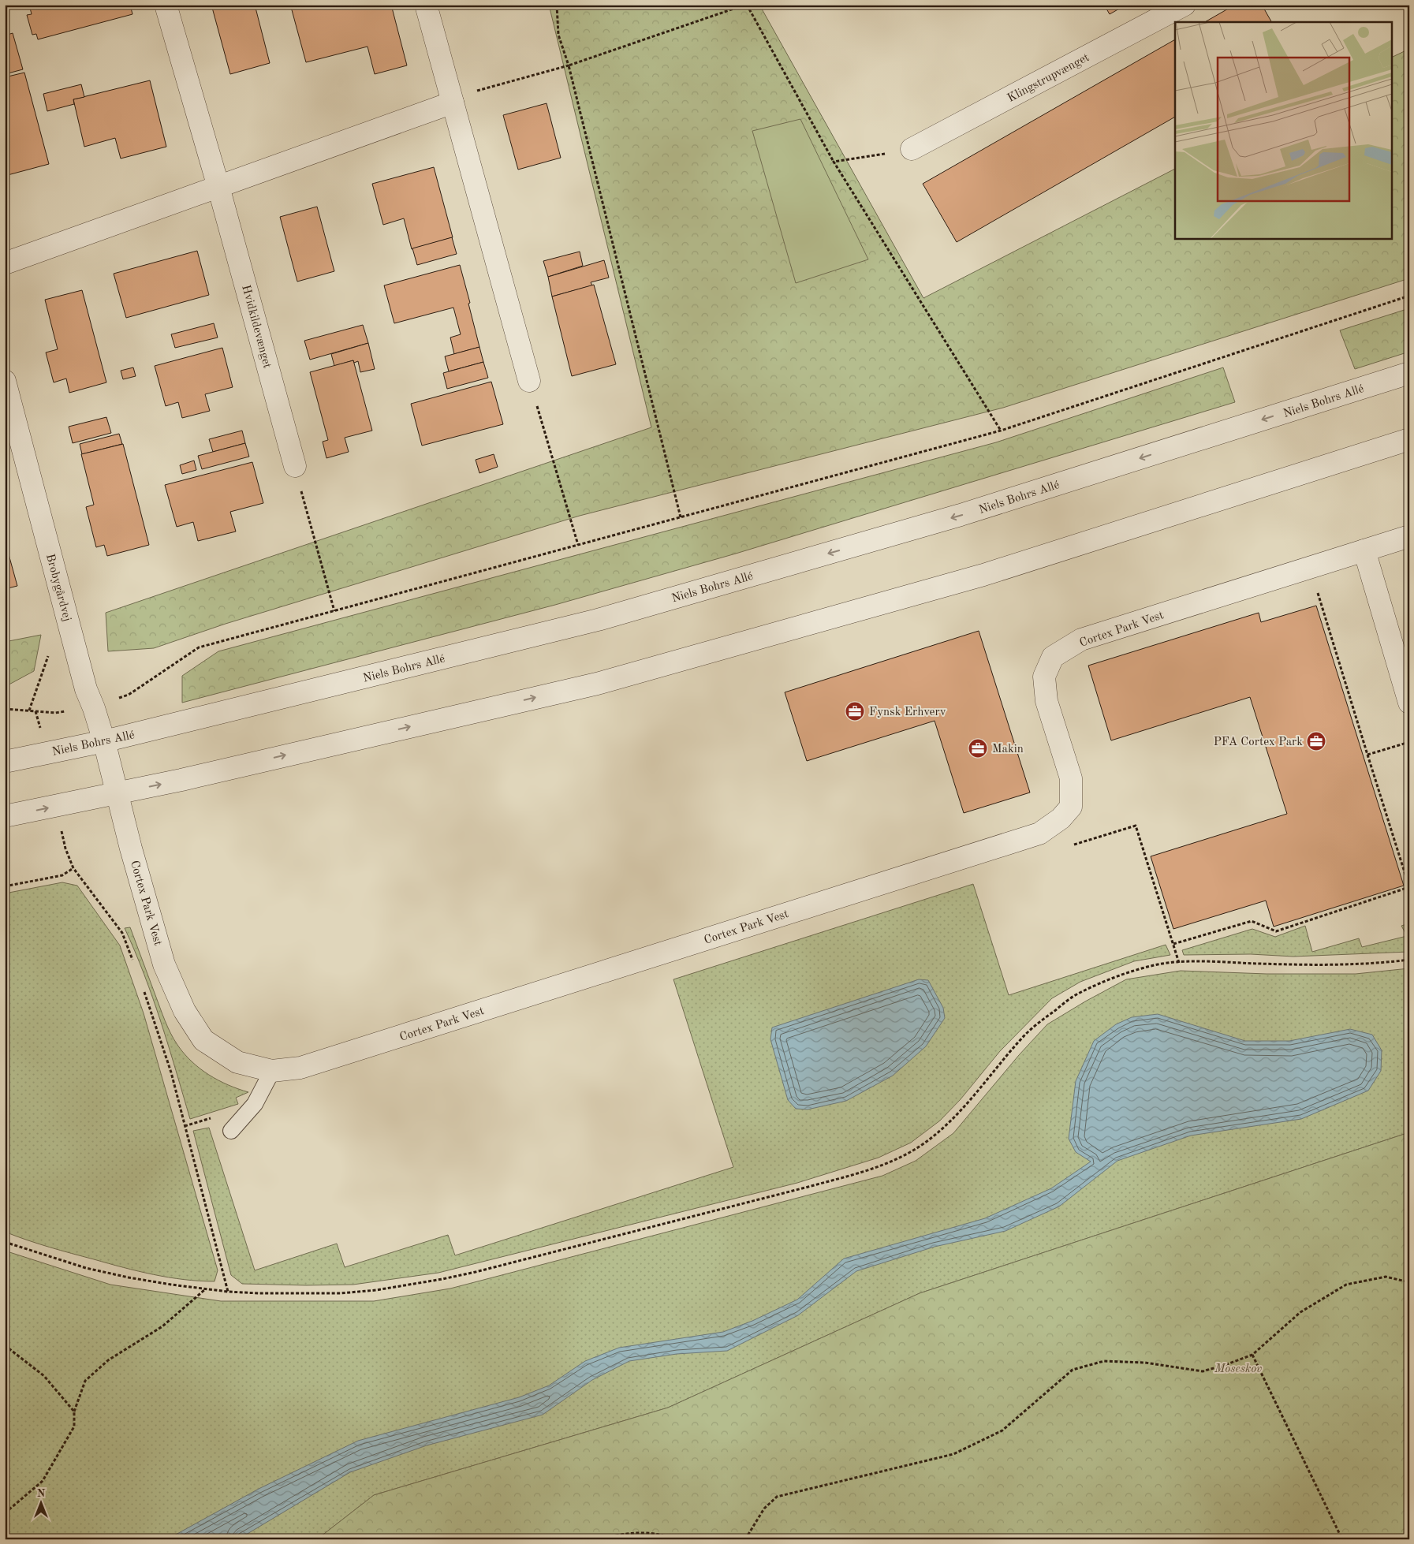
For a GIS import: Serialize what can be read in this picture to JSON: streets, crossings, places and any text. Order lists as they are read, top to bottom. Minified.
{"streets":{"street":["Klingstrupvænget","Hvidkildevænget","Niels Bohrs Allé","Brobygårdvej","Cortex Park Vest"]},"crossings":[["Niels Bohrs Allé","Brobygårdvej"],["Brobygårdvej","Cortex Park Vest"]],"parks":["Moseskov"],"places":{"office":["Fynsk Erhverv","PFA Cortex Park","Makin"]},"north":"top"}
